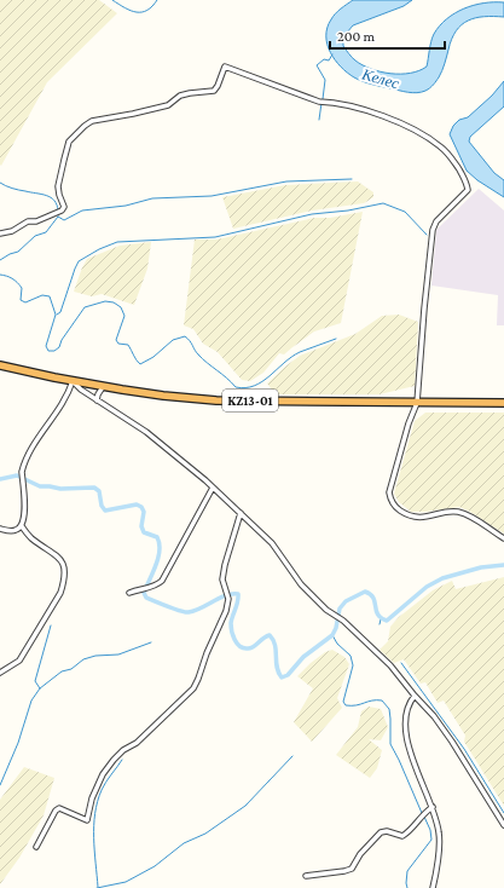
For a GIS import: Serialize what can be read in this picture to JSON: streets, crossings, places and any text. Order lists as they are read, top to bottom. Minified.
{"streets":{"highway":["KZ13-01"]},"water":["Келес"],"scale_bar":"200 m"}
